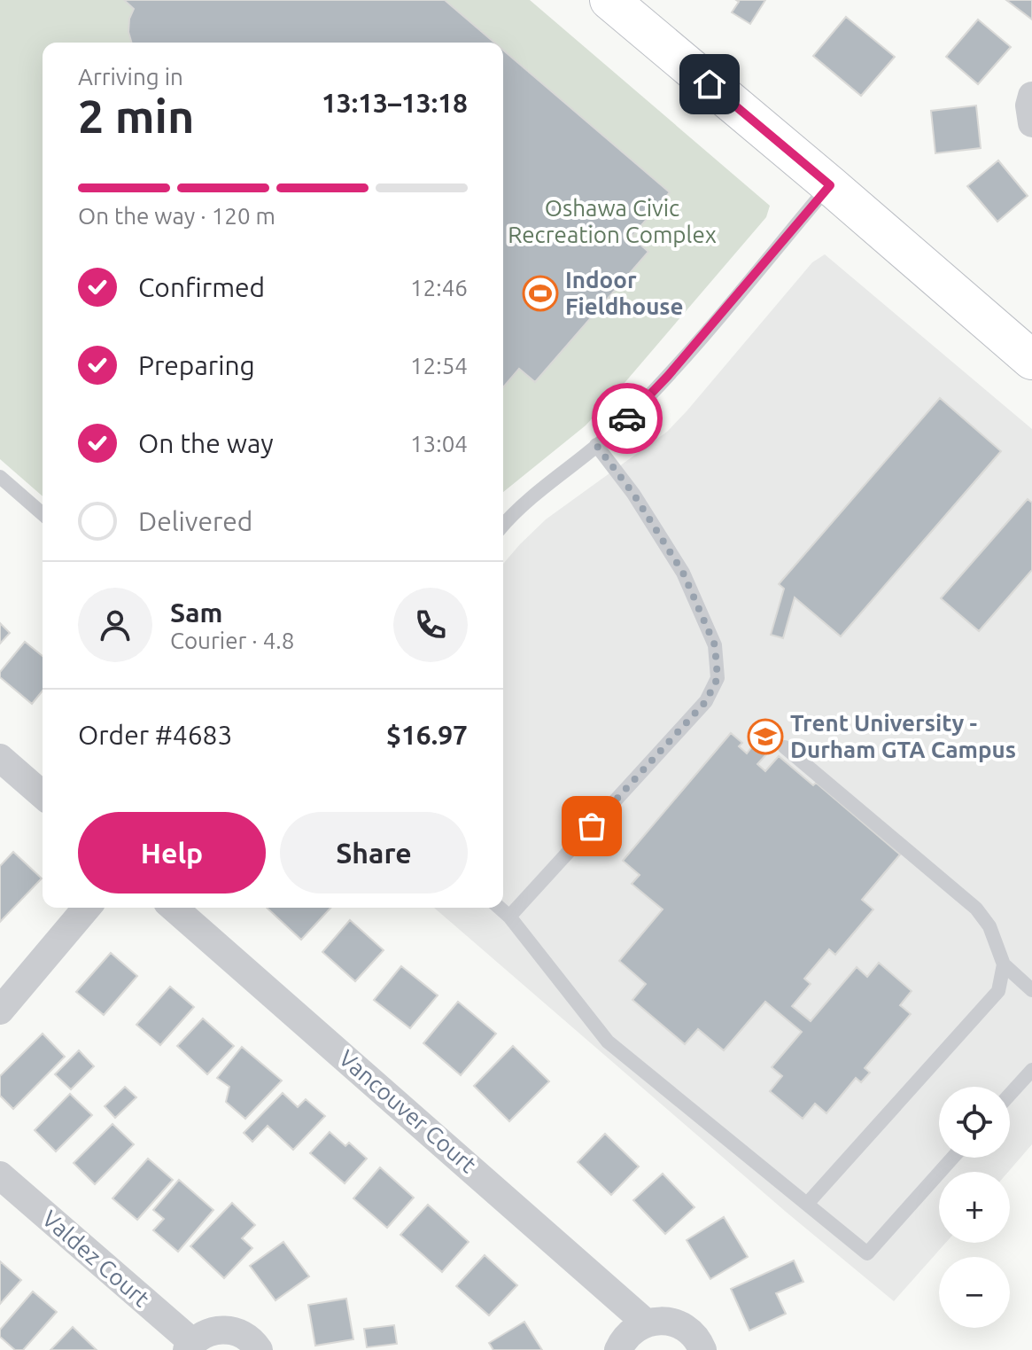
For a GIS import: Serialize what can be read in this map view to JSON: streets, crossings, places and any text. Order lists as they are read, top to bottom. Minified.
{"streets":{"street":["Vancouver Court","Valdez Court"]},"parks":["Oshawa Civic Recreation Complex"],"places":{"sports":["Indoor Fieldhouse"],"school or university":["Trent University - Durham GTA Campus"]},"page":{"heading":["2 min","Arriving in","13:13–13:18"],"panel":["Sam","Courier · 4.8","Order #4683","$16.97"],"bar":"On the way · 120 m","list":[["Confirmed","12:46"],["Preparing","12:54"],["On the way","13:04"],"Delivered"],"buttons":["Help","Share"],"map_buttons":["+","−"]}}
